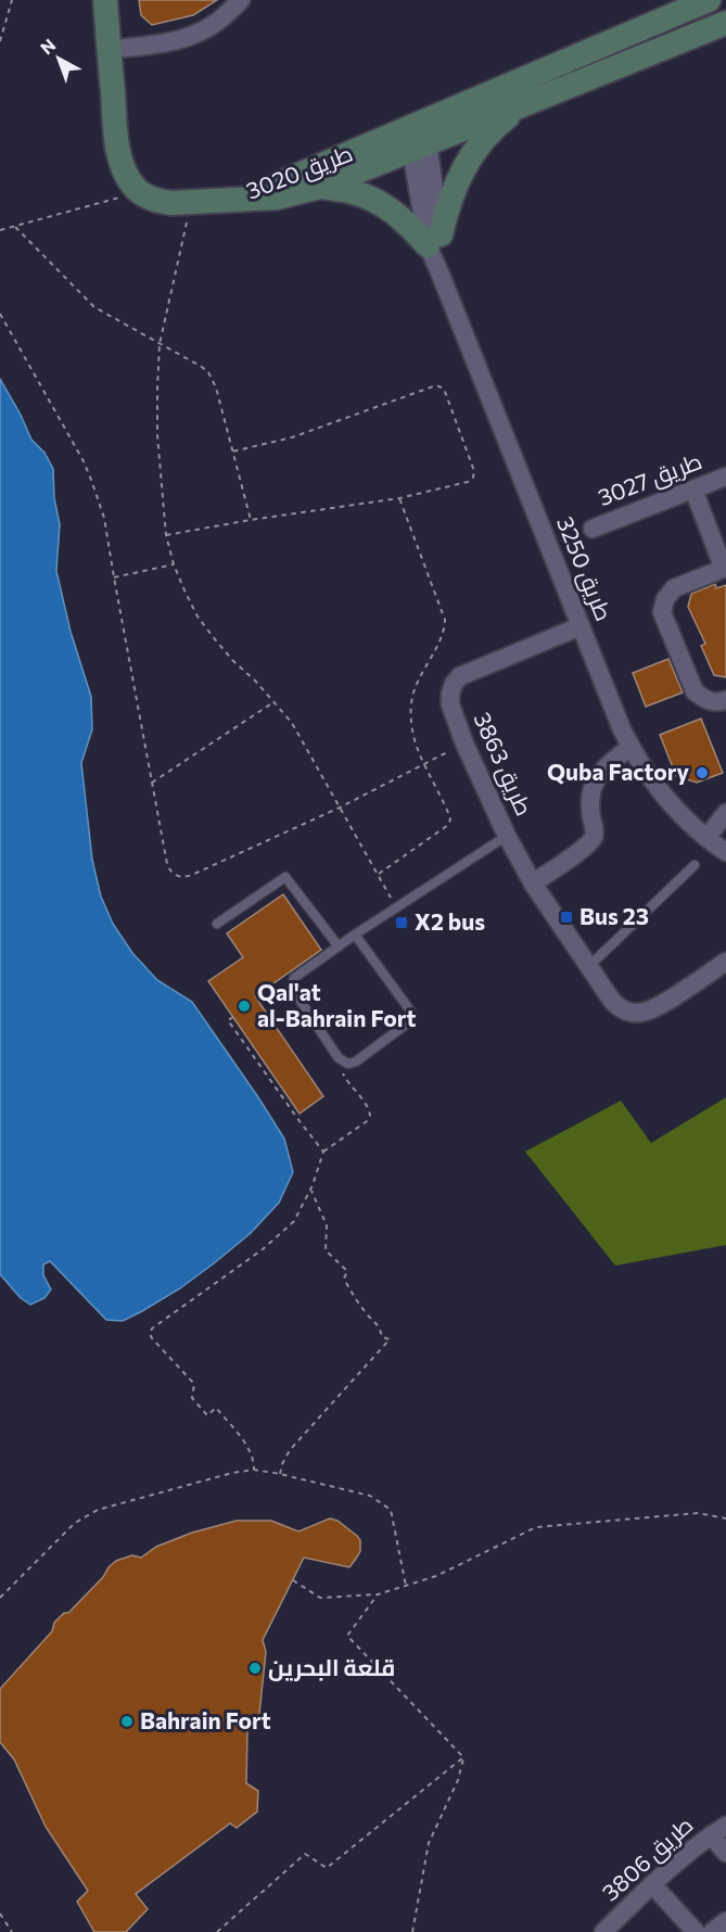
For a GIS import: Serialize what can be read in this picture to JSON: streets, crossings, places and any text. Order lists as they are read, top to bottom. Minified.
{"streets":{"street":["طريق 3020","طريق 3027","طريق 3250","طريق 3863","طريق 3806"]},"crossings":[["طريق 3020","طريق 3250"],["طريق 3250","طريق 3863"]],"places":{"other":["Quba Factory","Qal'at al-Bahrain Fort","قلعة البحرين","Bahrain Fort"],"transit":["Bus 23","X2 bus"]},"north":"top left"}
